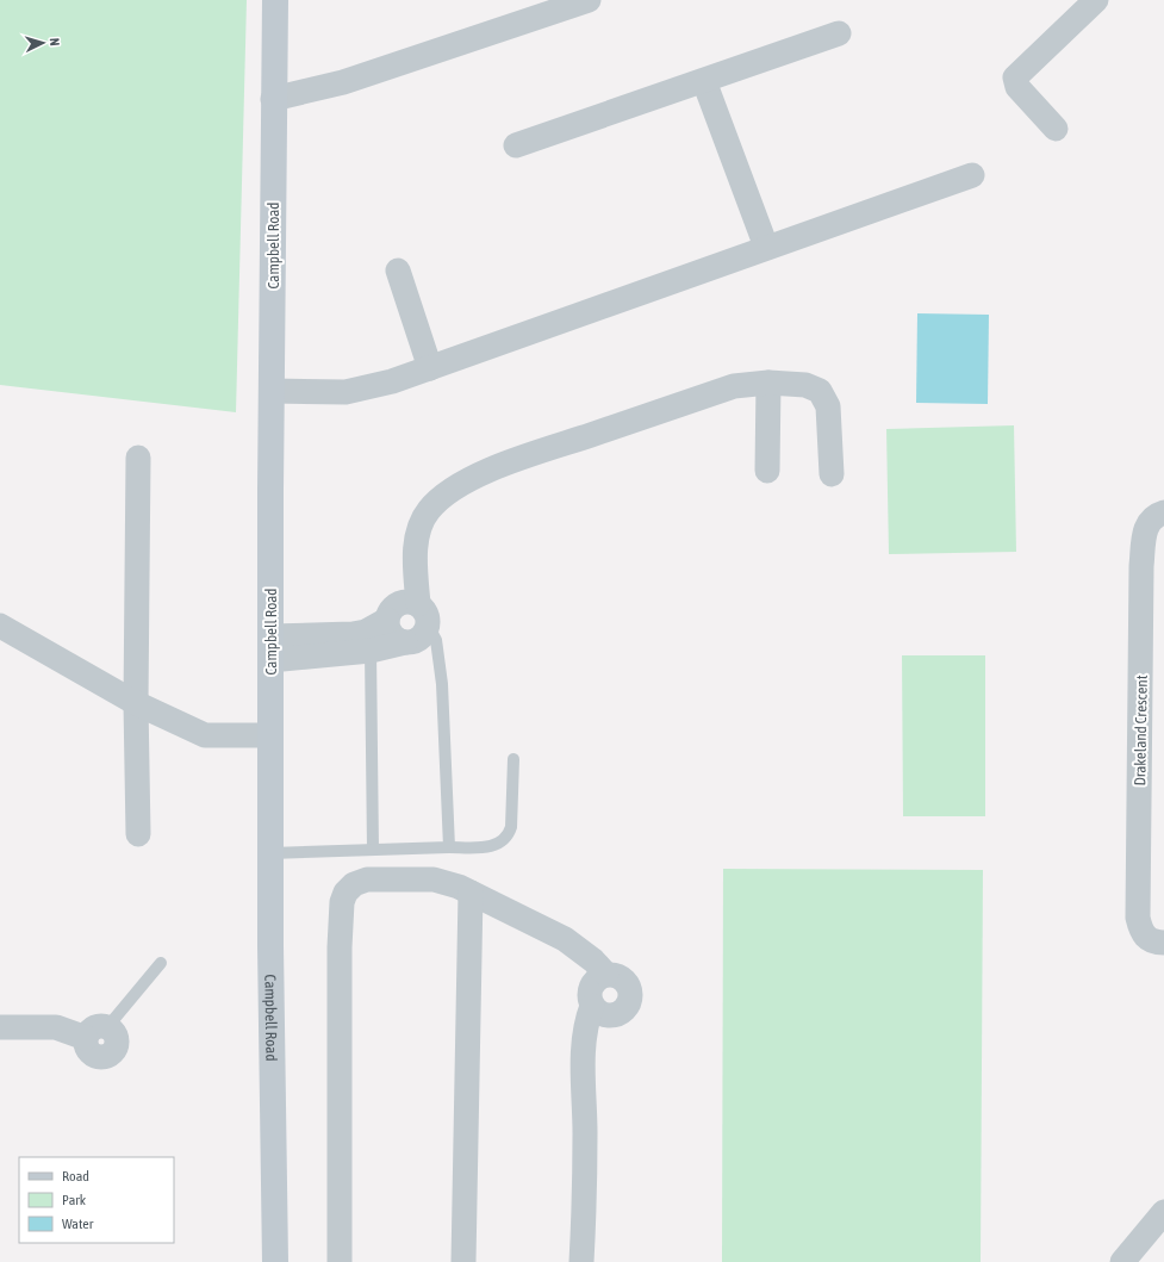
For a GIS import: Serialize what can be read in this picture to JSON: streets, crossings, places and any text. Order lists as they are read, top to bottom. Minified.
{"streets":{"street":["Campbell Road","Drakeland Crescent"]},"legend":["Road","Park","Water"],"north":"right"}
